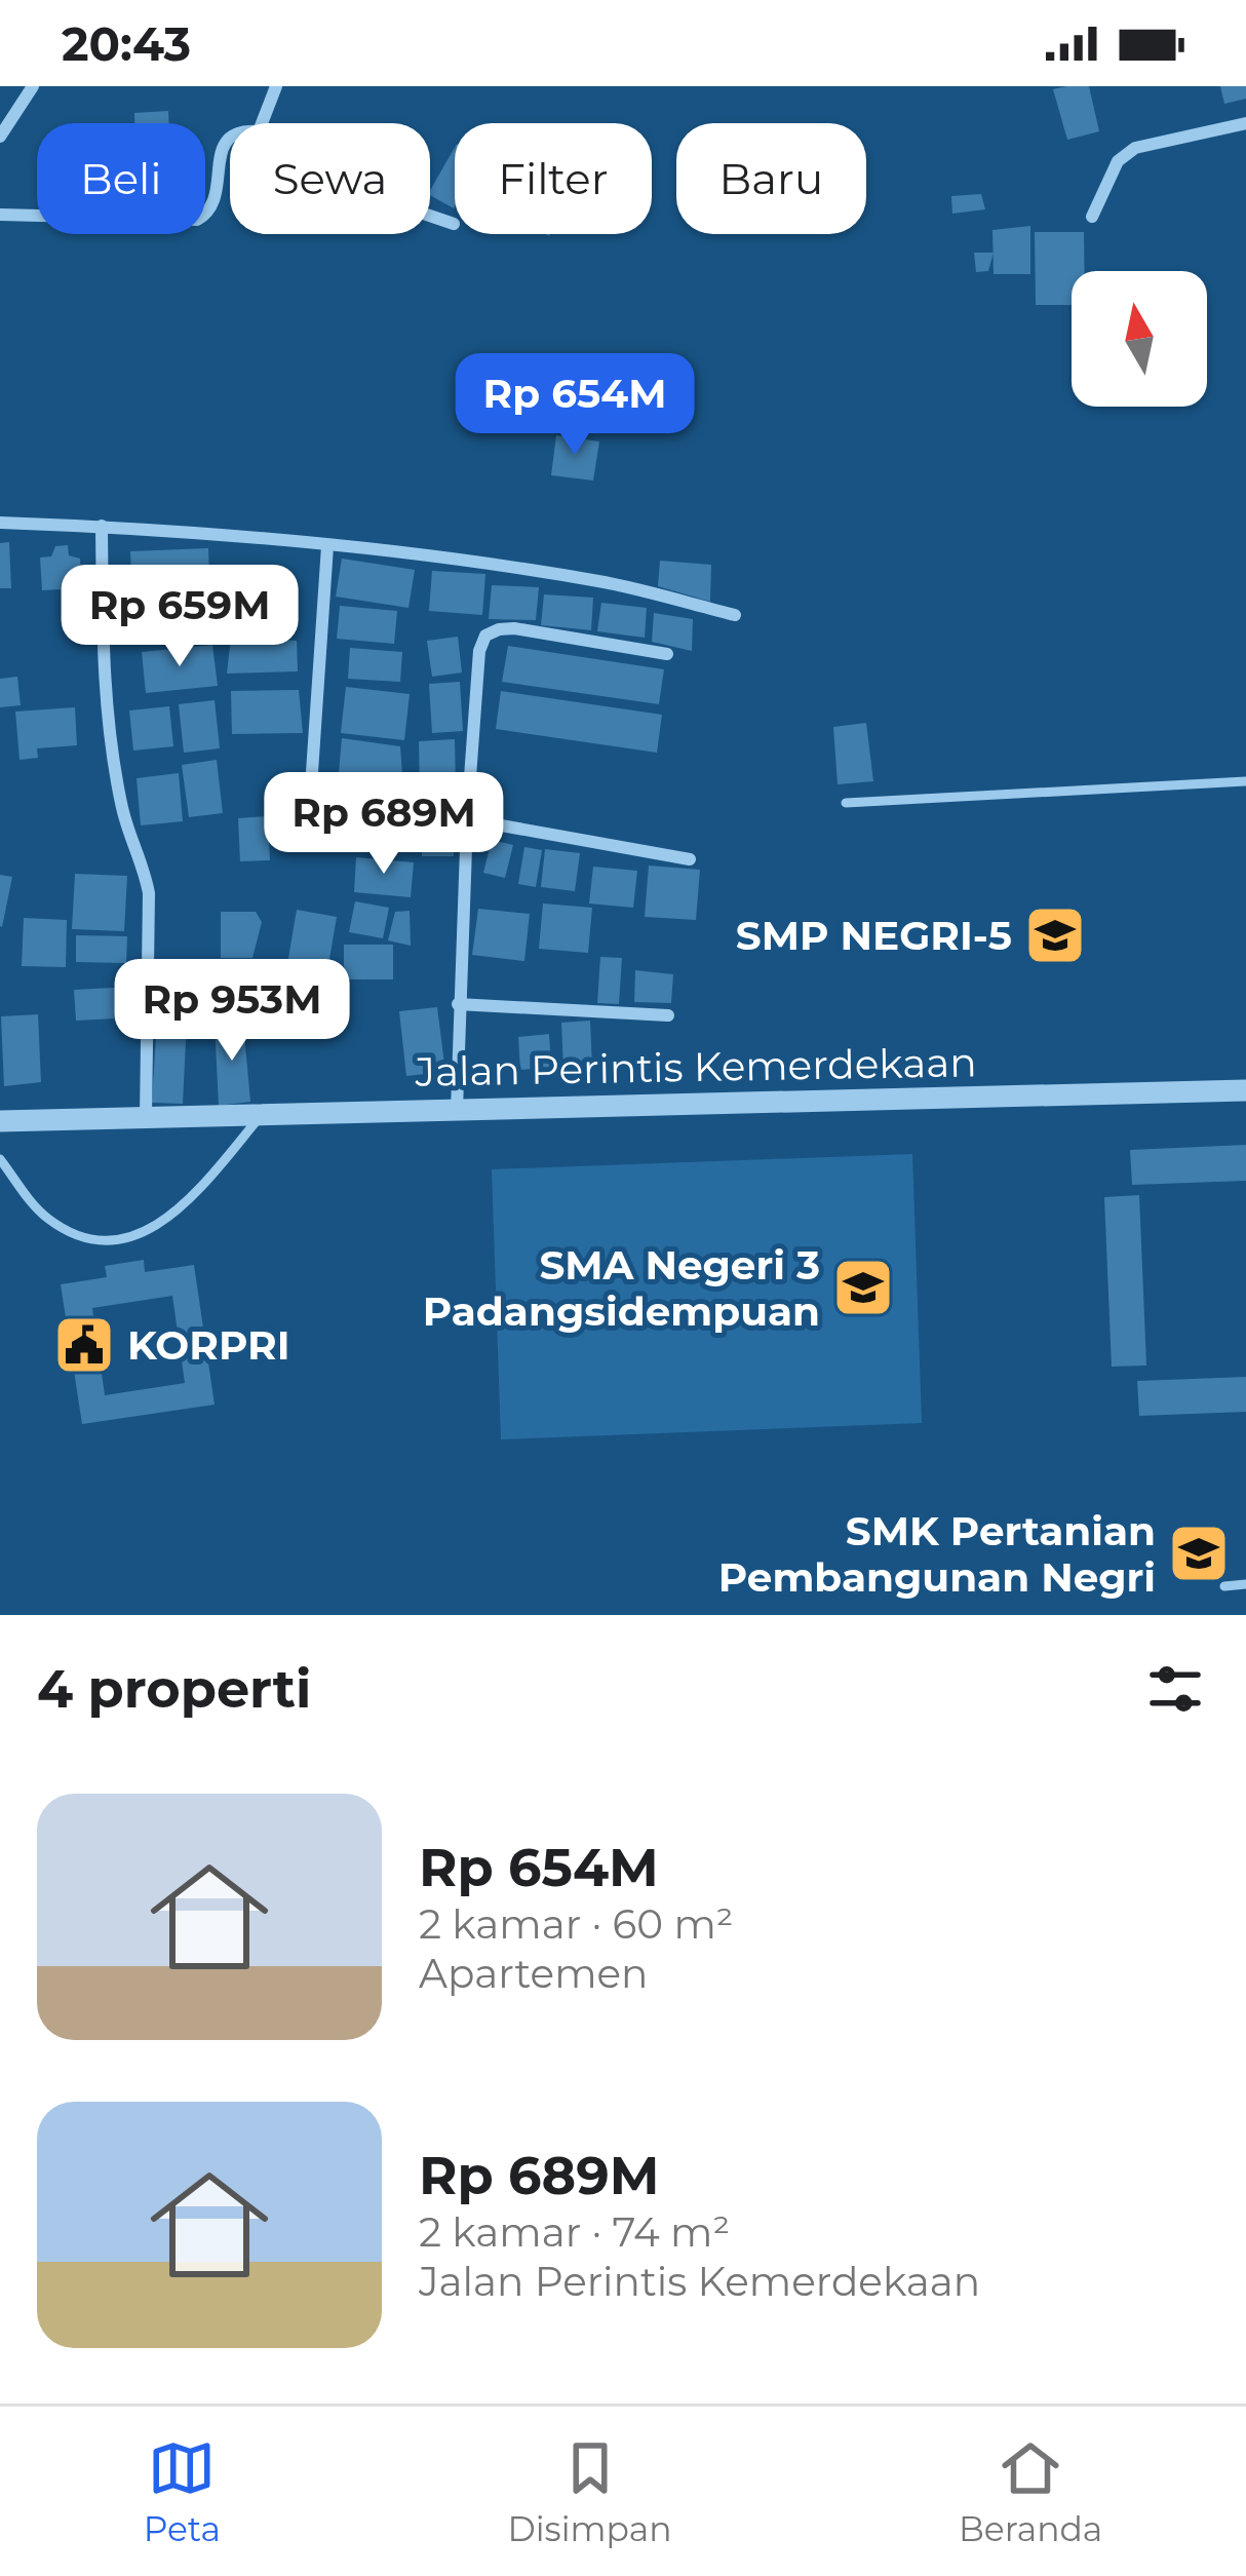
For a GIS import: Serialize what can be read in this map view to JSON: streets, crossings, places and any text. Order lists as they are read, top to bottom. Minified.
{"streets":{"street":["Jalan Perintis Kemerdekaan"]},"places":{"school or university":["SMP NEGRI-5","SMA Negeri 3 Padangsidempuan","SMK Pertanian Pembangunan Negri"],"public building":["KORPRI"]},"north":"top","page":{"status":"20:43","chip":["Beli","Sewa","Filter","Baru"],"price":["Rp 654M","Rp 659M","Rp 689M","Rp 953M"],"heading":"4 properti","list":[{"name":"Rp 654M","note":"2 kamar · 60 m² · Apartemen"},{"name":"Rp 689M","note":"2 kamar · 74 m² · Jalan Perintis Kemerdekaan"}],"tabs":["Peta","Disimpan","Beranda"]}}
